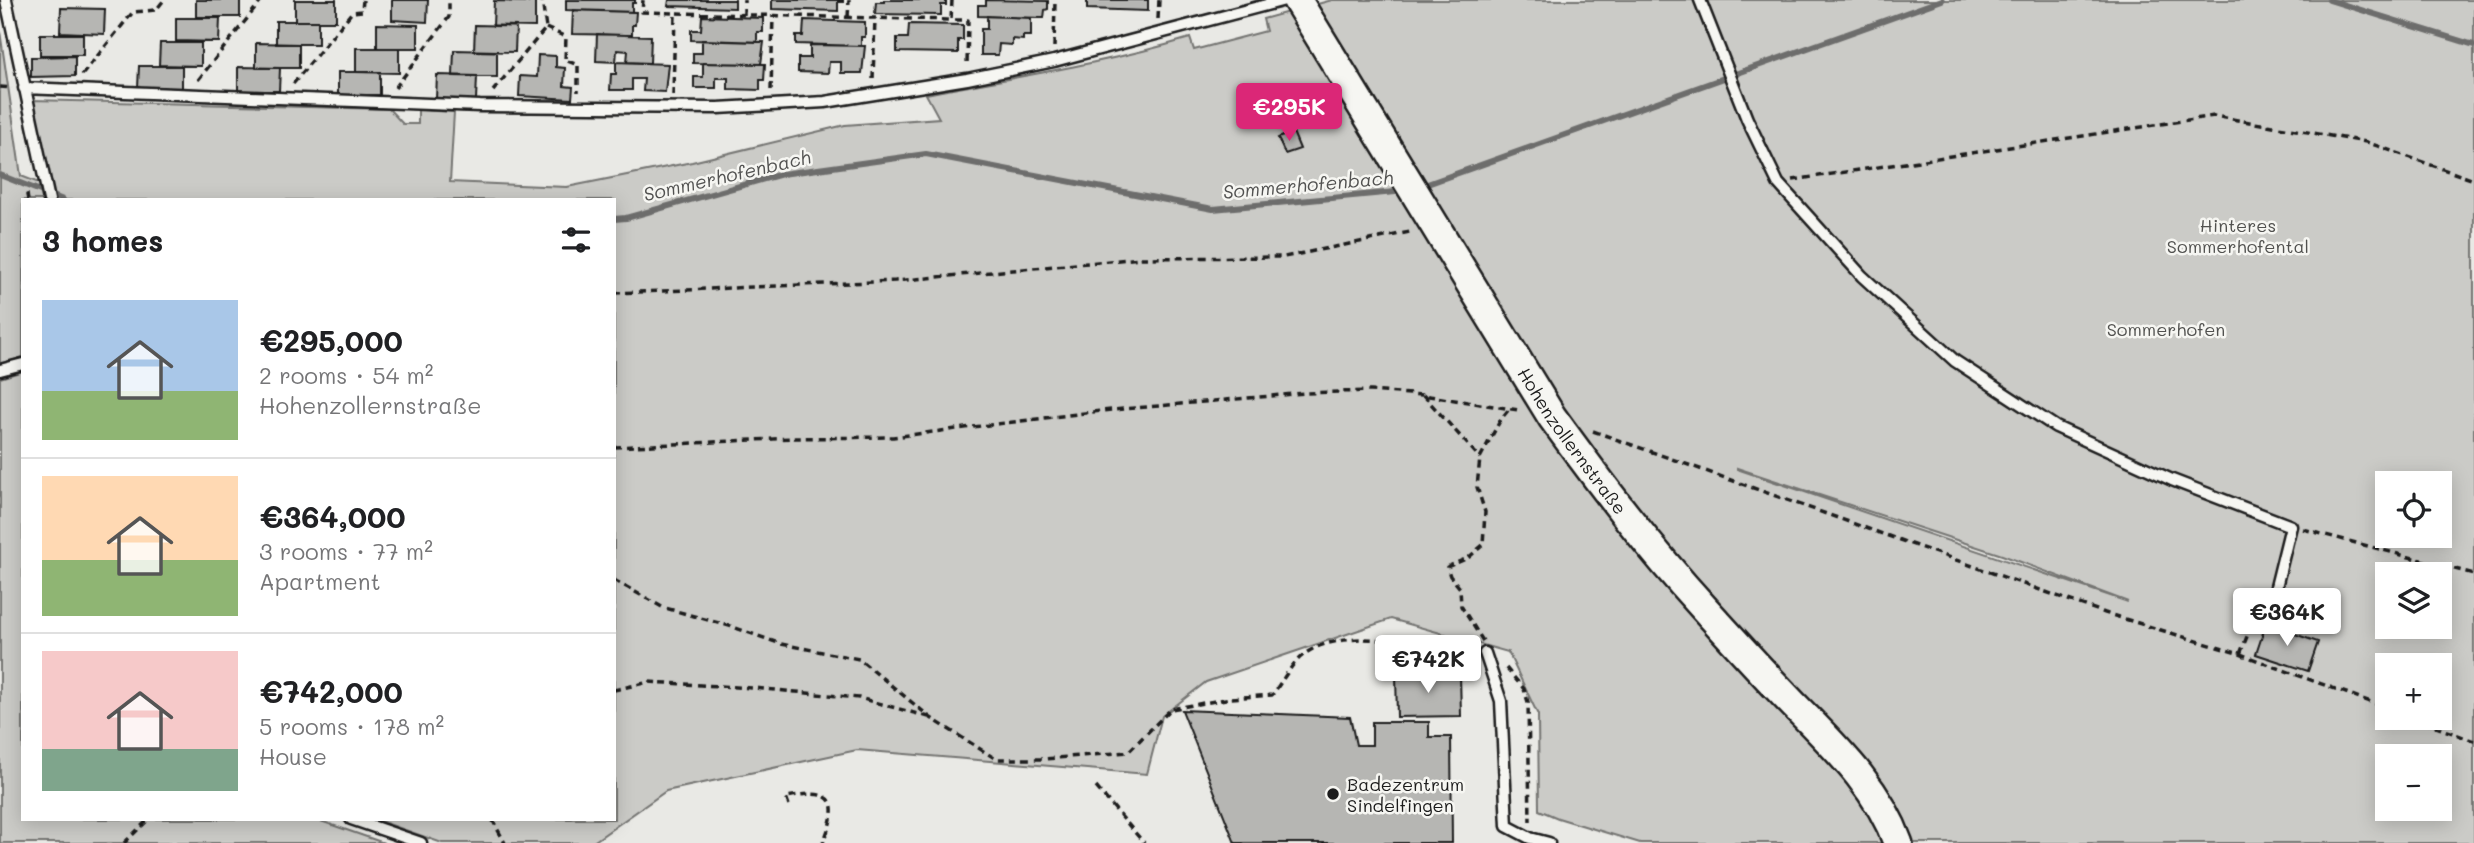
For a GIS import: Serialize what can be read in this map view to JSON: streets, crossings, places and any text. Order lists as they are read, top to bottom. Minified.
{"streets":{"street":["Hohenzollernstraße"]},"water":["Sommerhofenbach"],"parks":["Hinteres Sommerhofental","Sommerhofen"],"places":["Badezentrum Sindelfingen"],"page":{"price":["€295K","€364K","€742K"],"heading":"3 homes","list":[{"name":"€295,000","note":"2 rooms · 54 m² · Hohenzollernstraße"},{"name":"€364,000","note":"3 rooms · 77 m² · Apartment"},{"name":"€742,000","note":"5 rooms · 178 m² · House"}],"map_buttons":["+","−"]}}
